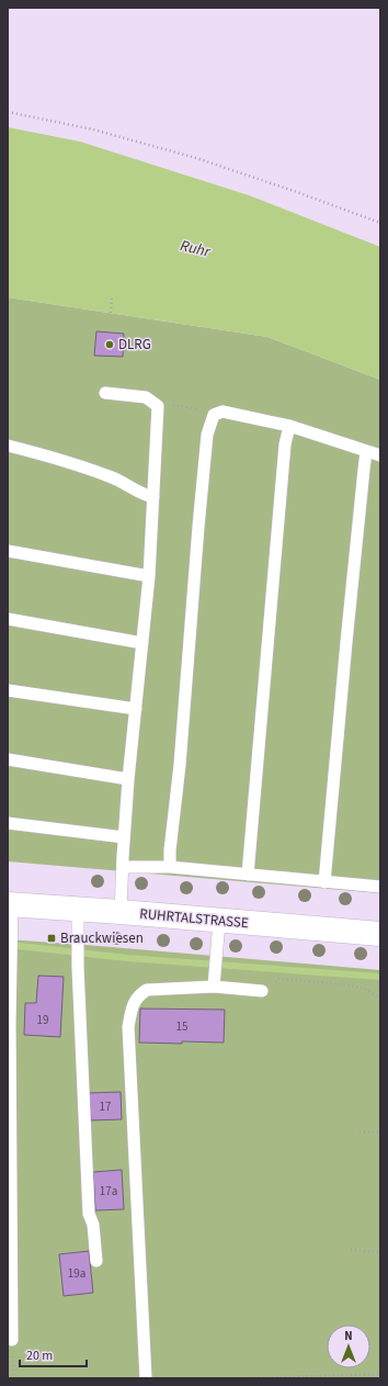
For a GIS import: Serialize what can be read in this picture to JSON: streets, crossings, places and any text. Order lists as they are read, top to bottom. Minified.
{"streets":{"main road":["RUHRTALSTRASSE"]},"water":["Ruhr"],"places":{"other":["DLRG"],"transit":["Brauckwiesen"]},"house_numbers":["19","15","17","17a","19a"],"scale_bar":"20 m","north":"top"}
